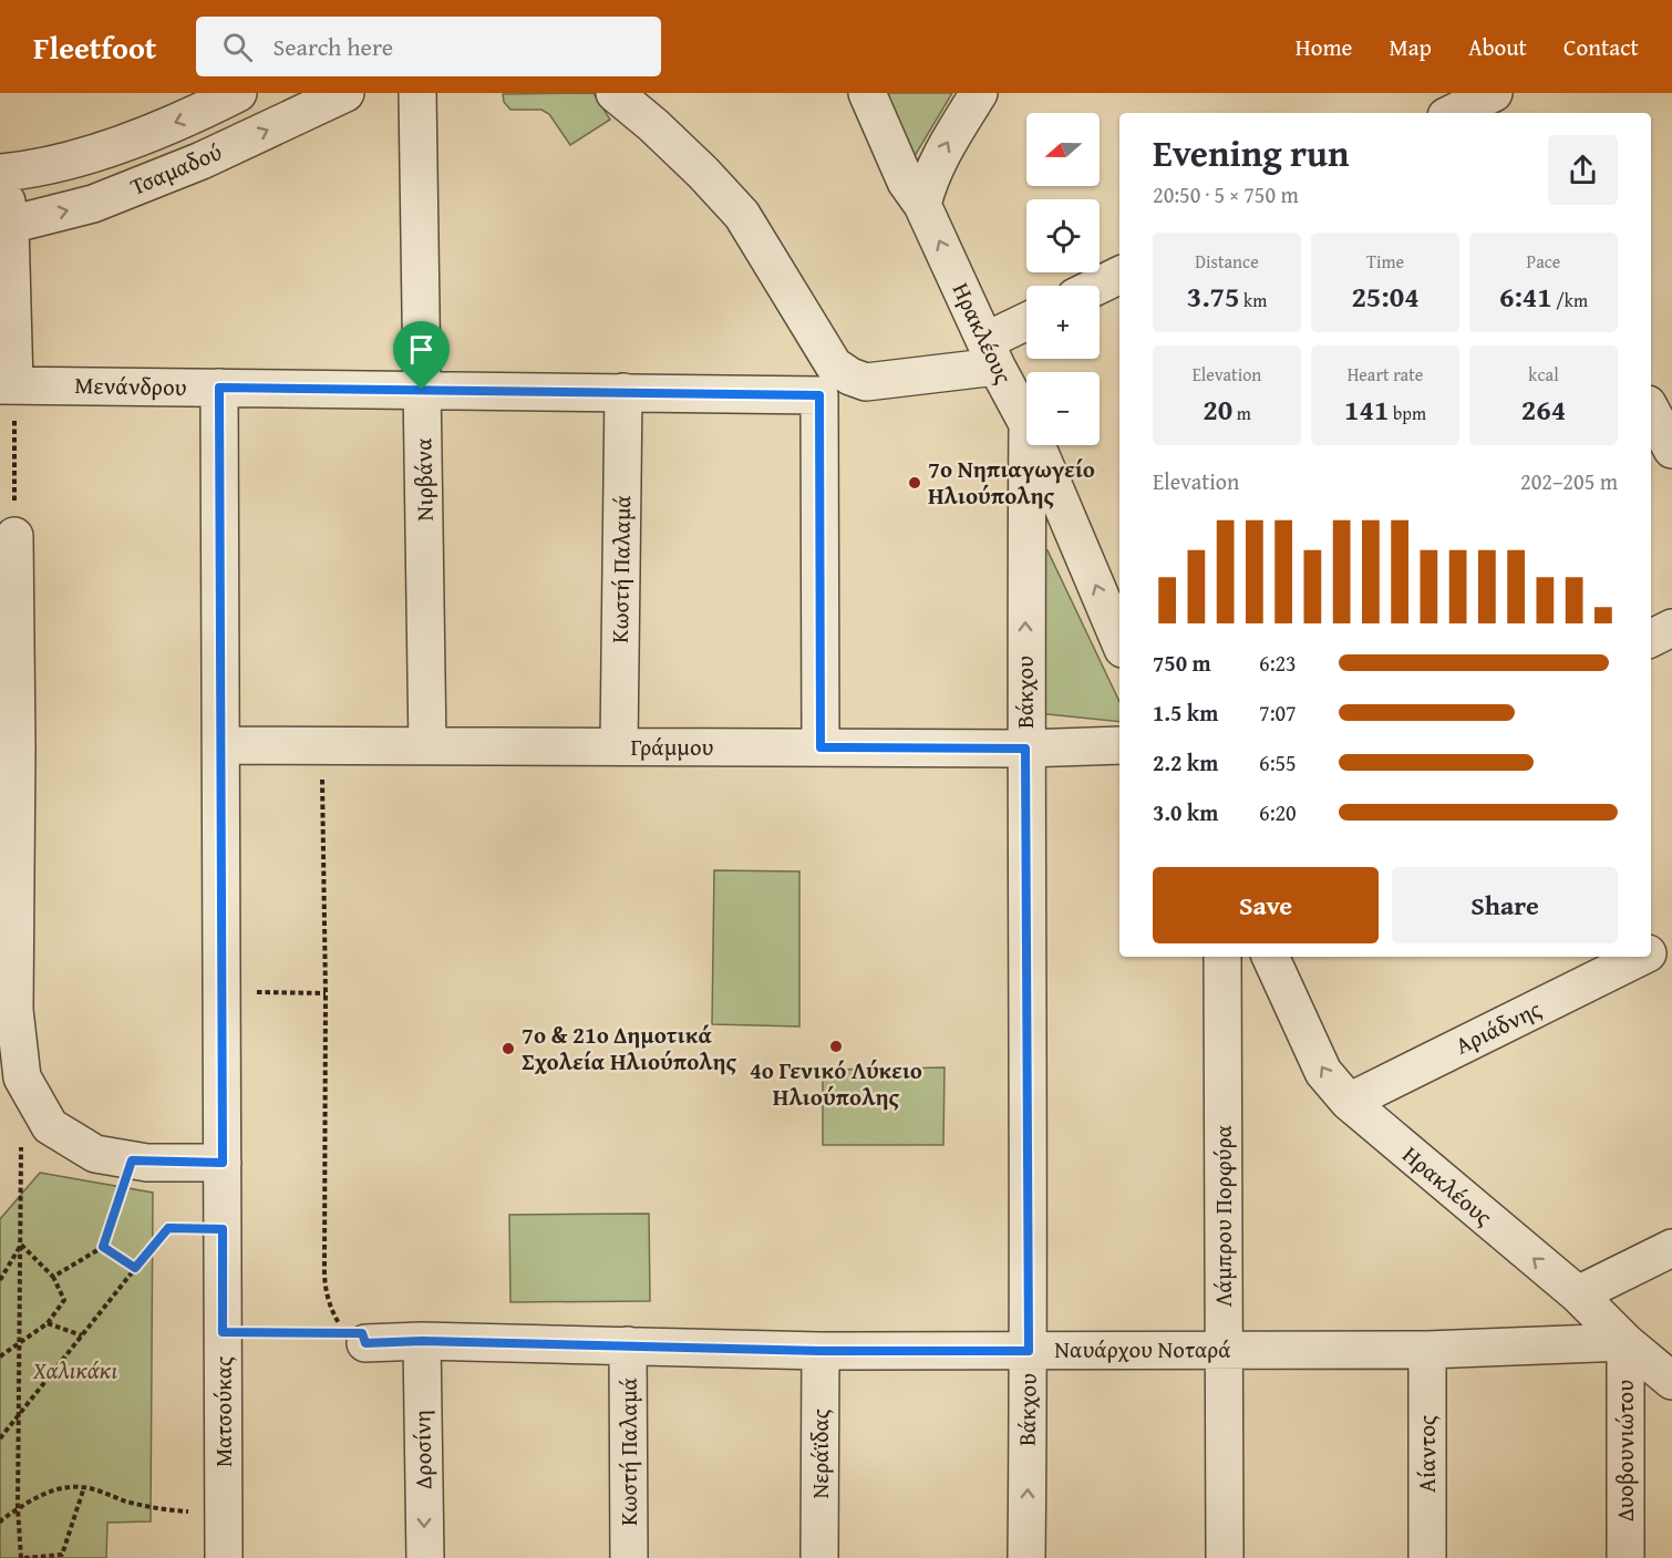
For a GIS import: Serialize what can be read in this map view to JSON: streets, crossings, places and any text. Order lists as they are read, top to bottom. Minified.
{"streets":{"street":["Τσαμαδού","Ηρακλέους","Μενάνδρου","Νιρβάνα","Κωστή Παλαμά","Βάκχου","Γράμμου","Αριάδνης","Λάμπρου Πορφύρα","Ναυάρχου Νοταρά","Ματσούκας","Δροσίνη","Δυοβουνιώτου","Νεράϊδας","Αίαντος"]},"crossings":[["Ηρακλέους","Αριάδνης"],["Ηρακλέους","Ναυάρχου Νοταρά"],["Ηρακλέους","Δυοβουνιώτου"],["Μενάνδρου","Νιρβάνα"],["Μενάνδρου","Κωστή Παλαμά"],["Μενάνδρου","Ματσούκας"],["Νιρβάνα","Γράμμου"],["Κωστή Παλαμά","Γράμμου"],["Κωστή Παλαμά","Ναυάρχου Νοταρά"],["Βάκχου","Γράμμου"],["Βάκχου","Ναυάρχου Νοταρά"],["Γράμμου","Ματσούκας"],["Λάμπρου Πορφύρα","Ναυάρχου Νοταρά"],["Ναυάρχου Νοταρά","Δροσίνη"],["Ναυάρχου Νοταρά","Δυοβουνιώτου"],["Ναυάρχου Νοταρά","Νεράϊδας"],["Ναυάρχου Νοταρά","Αίαντος"]],"one_way":["Ηρακλέους","Δροσίνη"],"parks":["Χαλικάκι"],"places":["7ο Νηπιαγωγείο Ηλιούπολης","4ο Γενικό Λύκειο Ηλιούπολης","7ο & 21ο Δημοτικά Σχολεία Ηλιούπολης"],"north":"left","page":{"header":"Fleetfoot","search":"Search here","nav":["Home","Map","About","Contact"],"map_buttons":["+","−"],"heading":["Evening run","20:50 · 5 × 750 m"],"stats":[["Distance","3.75 km"],["Time","25:04"],["Pace","6:41 /km"],["Elevation","20 m"],["Heart rate","141 bpm"],["kcal","264"]],"chart":["Elevation","202–205 m"],"list":[{"name":"750 m","note":"6:23"},{"name":"1.5 km","note":"7:07"},{"name":"2.2 km","note":"6:55"},{"name":"3.0 km","note":"6:20"}],"buttons":["Save","Share"]}}
